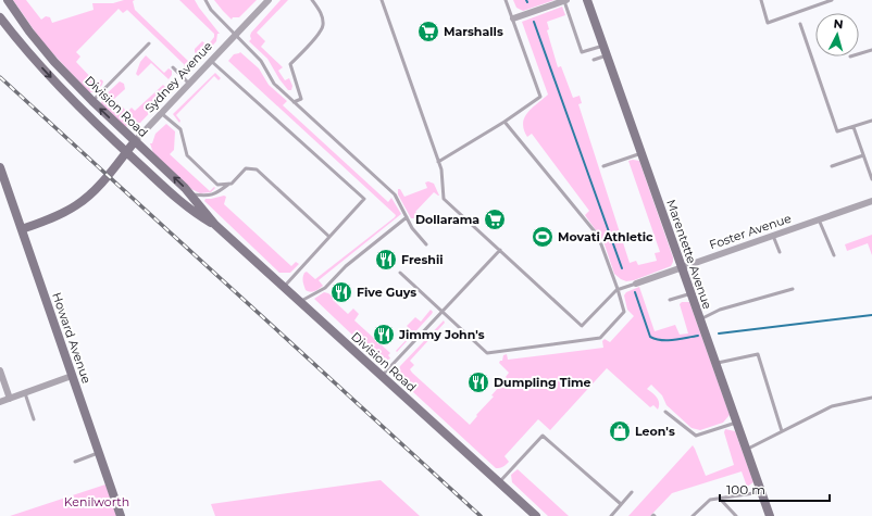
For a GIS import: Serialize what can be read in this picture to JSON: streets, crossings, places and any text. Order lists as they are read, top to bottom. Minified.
{"streets":{"street":["Sydney Avenue","Division Road","Foster Avenue","Marentette Avenue","Howard Avenue"]},"crossings":[["Sydney Avenue","Division Road"],["Sydney Avenue","Howard Avenue"],["Foster Avenue","Marentette Avenue"]],"parks":["Kenilworth"],"places":{"supermarket":["Marshalls","Dollarama"],"sports":["Movati Athletic"],"restaurant":["Freshii","Five Guys","Jimmy John's","Dumpling Time"],"shop":["Leon's"]},"scale_bar":"100 m","north":"top"}
